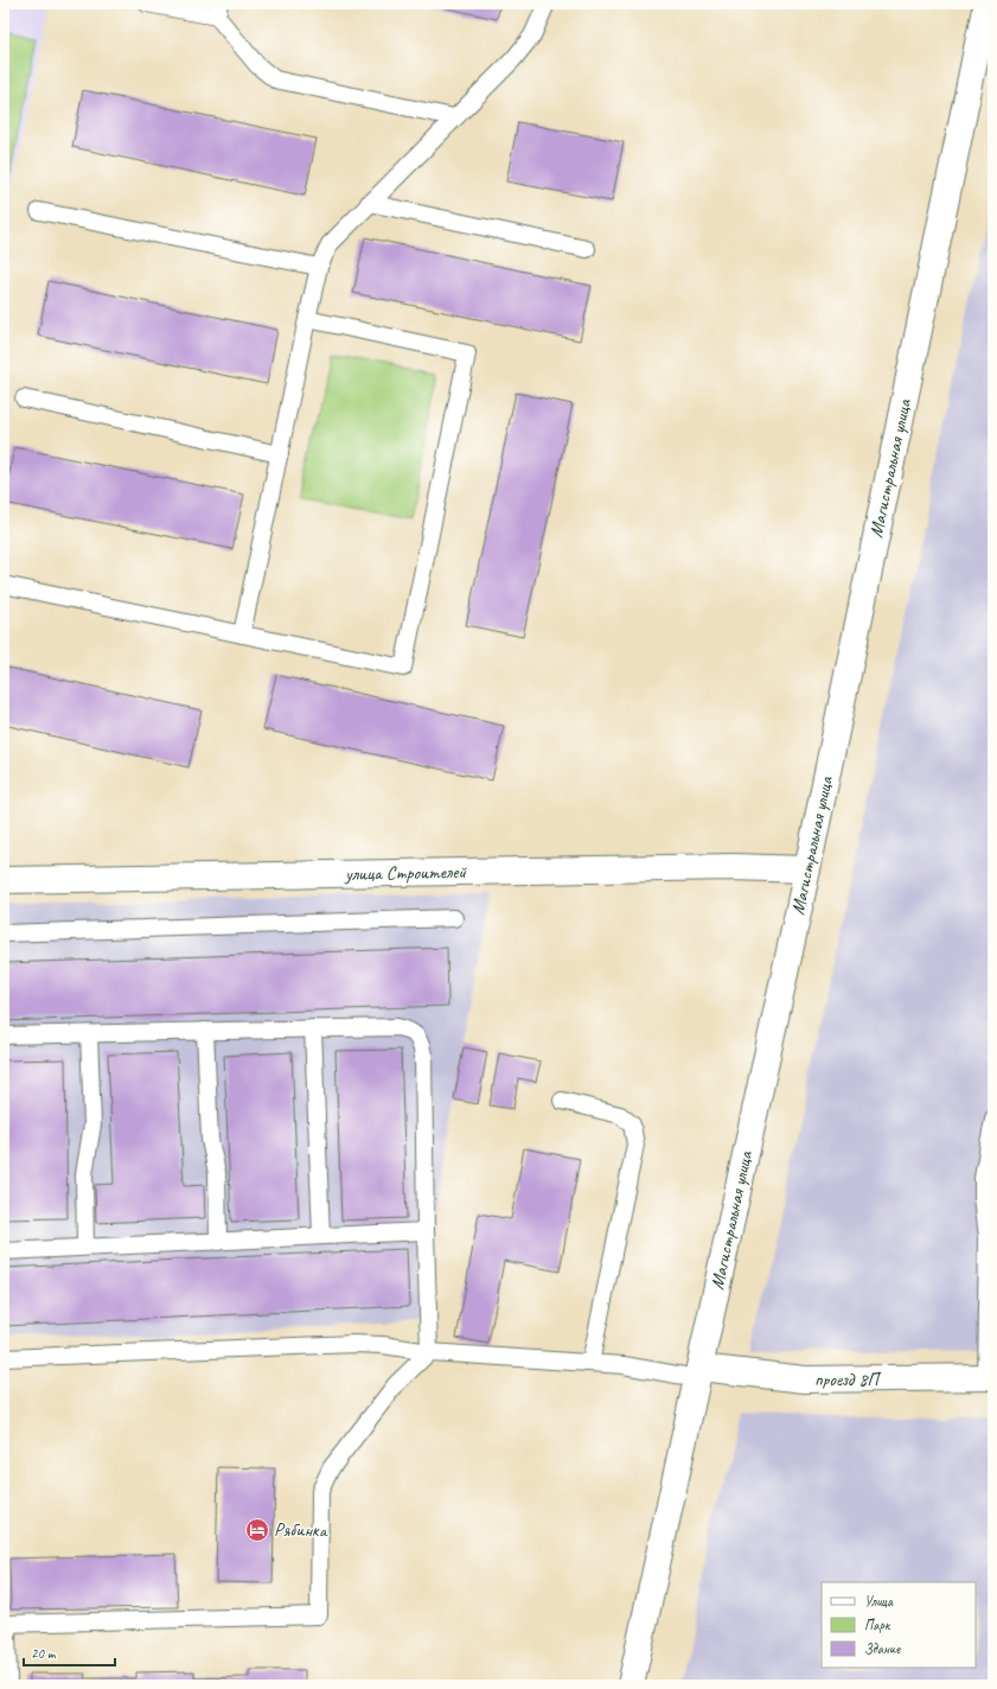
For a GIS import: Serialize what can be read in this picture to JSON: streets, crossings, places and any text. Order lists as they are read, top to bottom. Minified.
{"streets":{"main road":["Магистральная улица","улица Строителей","проезд 8П"]},"crossings":[["Магистральная улица","улица Строителей"],["Магистральная улица","проезд 8П"]],"places":{"hotel":["Рябинка"]},"legend":["Улица","Парк","Здание"],"scale_bar":"20 m"}
